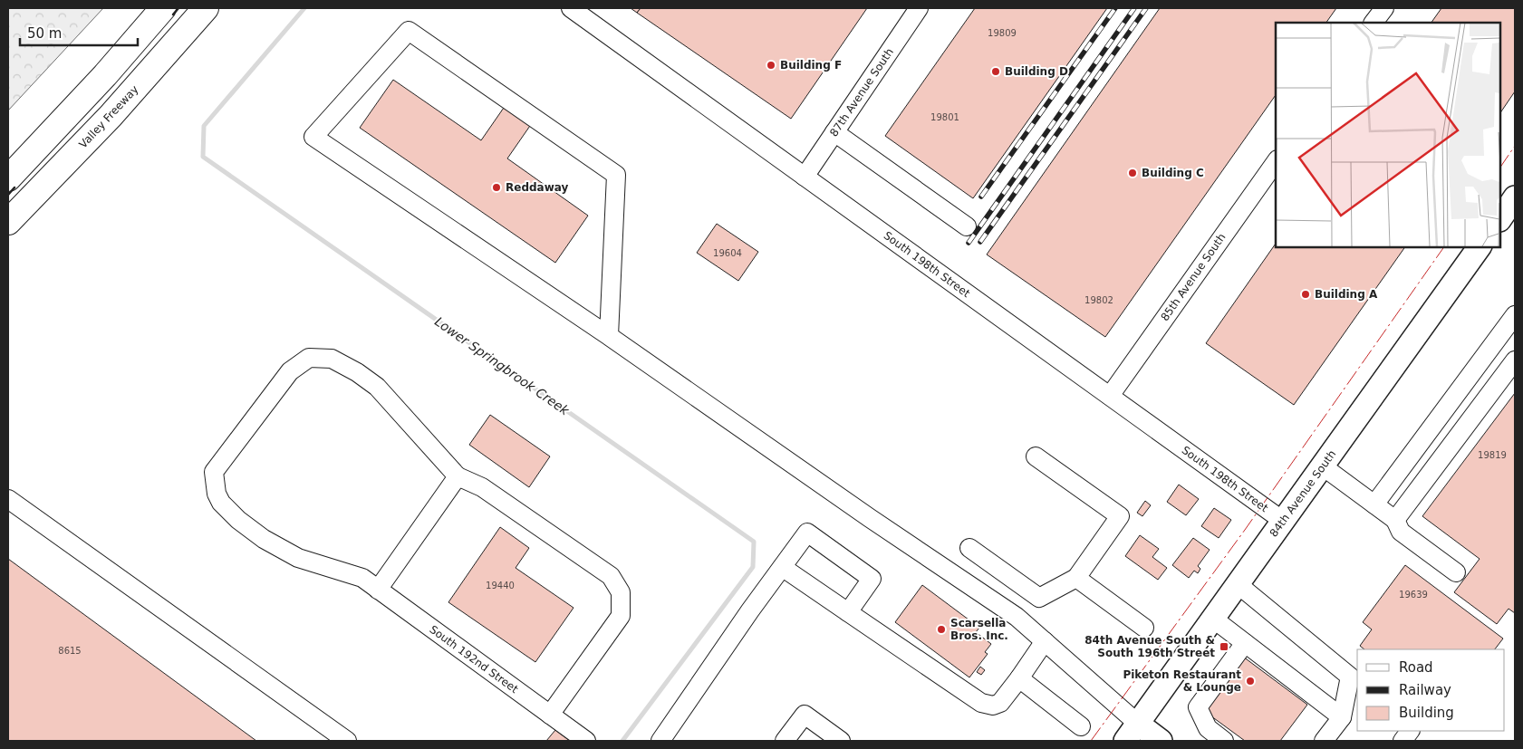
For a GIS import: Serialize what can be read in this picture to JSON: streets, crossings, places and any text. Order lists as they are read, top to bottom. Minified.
{"streets":{"highway":["Valley Freeway"],"main road":["84th Avenue South"],"street":["87th Avenue South","South 198th Street","85th Avenue South","South 192nd Street"]},"crossings":[["87th Avenue South","South 198th Street"],["South 198th Street","85th Avenue South"],["South 198th Street","84th Avenue South"]],"water":["Lower Springbrook Creek"],"places":{"other":["Building F","Building D","Building C","Reddaway","Building A","Scarsella Bros. Inc.","Piketon Restaurant & Lounge"],"transit":["84th Avenue South & South 196th Street"]},"house_numbers":["19809","19801","19604","19802","19819","19440","19639","8615"],"legend":["Road","Railway","Building"],"scale_bar":"50 m"}
